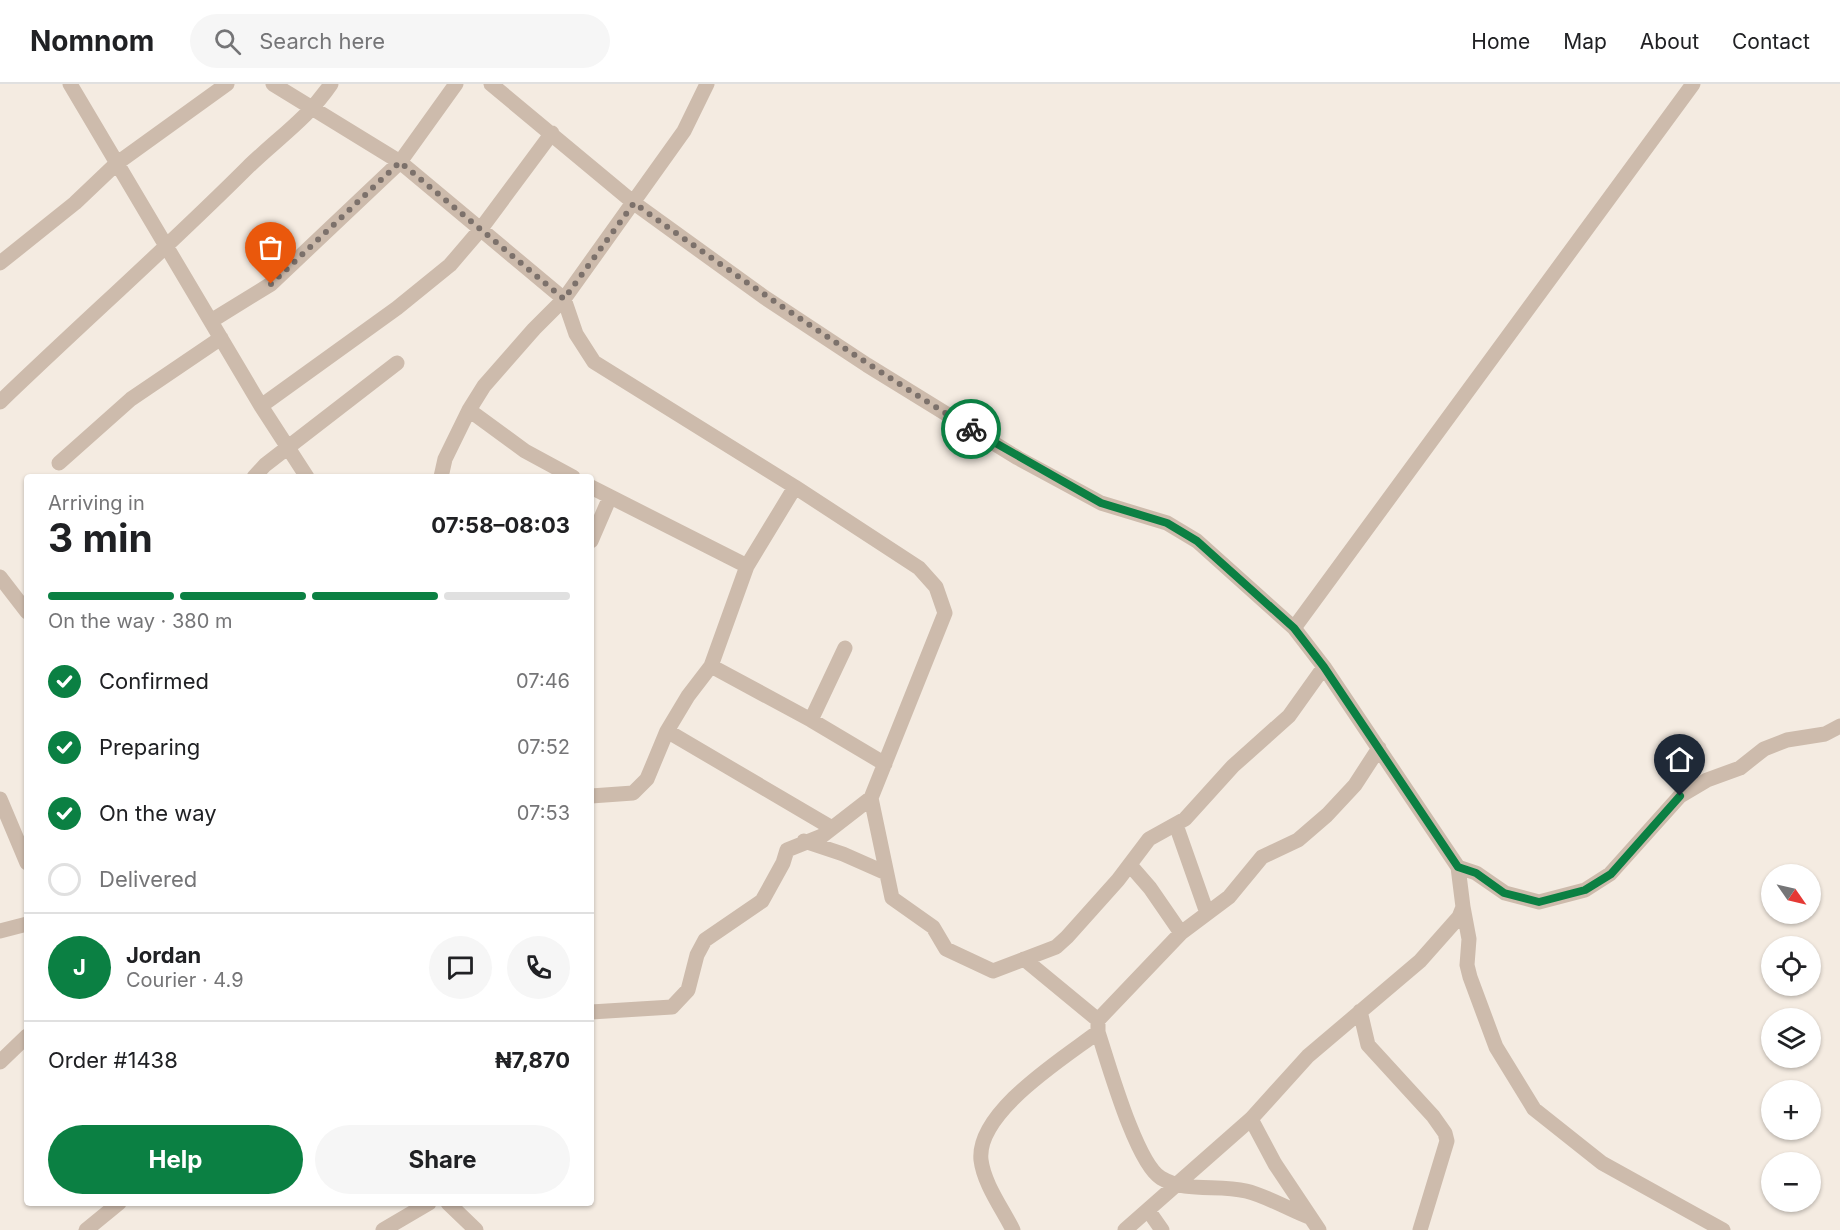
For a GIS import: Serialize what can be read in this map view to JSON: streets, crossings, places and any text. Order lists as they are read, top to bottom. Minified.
{"north":"bottom right","page":{"header":"Nomnom","search":"Search here","nav":["Home","Map","About","Contact"],"heading":["3 min","Arriving in","07:58–08:03"],"panel":["Jordan","Courier · 4.9","Order #1438","₦7,870"],"bar":"On the way · 380 m","list":[["Confirmed","07:46"],["Preparing","07:52"],["On the way","07:53"],"Delivered"],"map_buttons":["+","−"],"round":"J","buttons":["Help","Share"]}}
